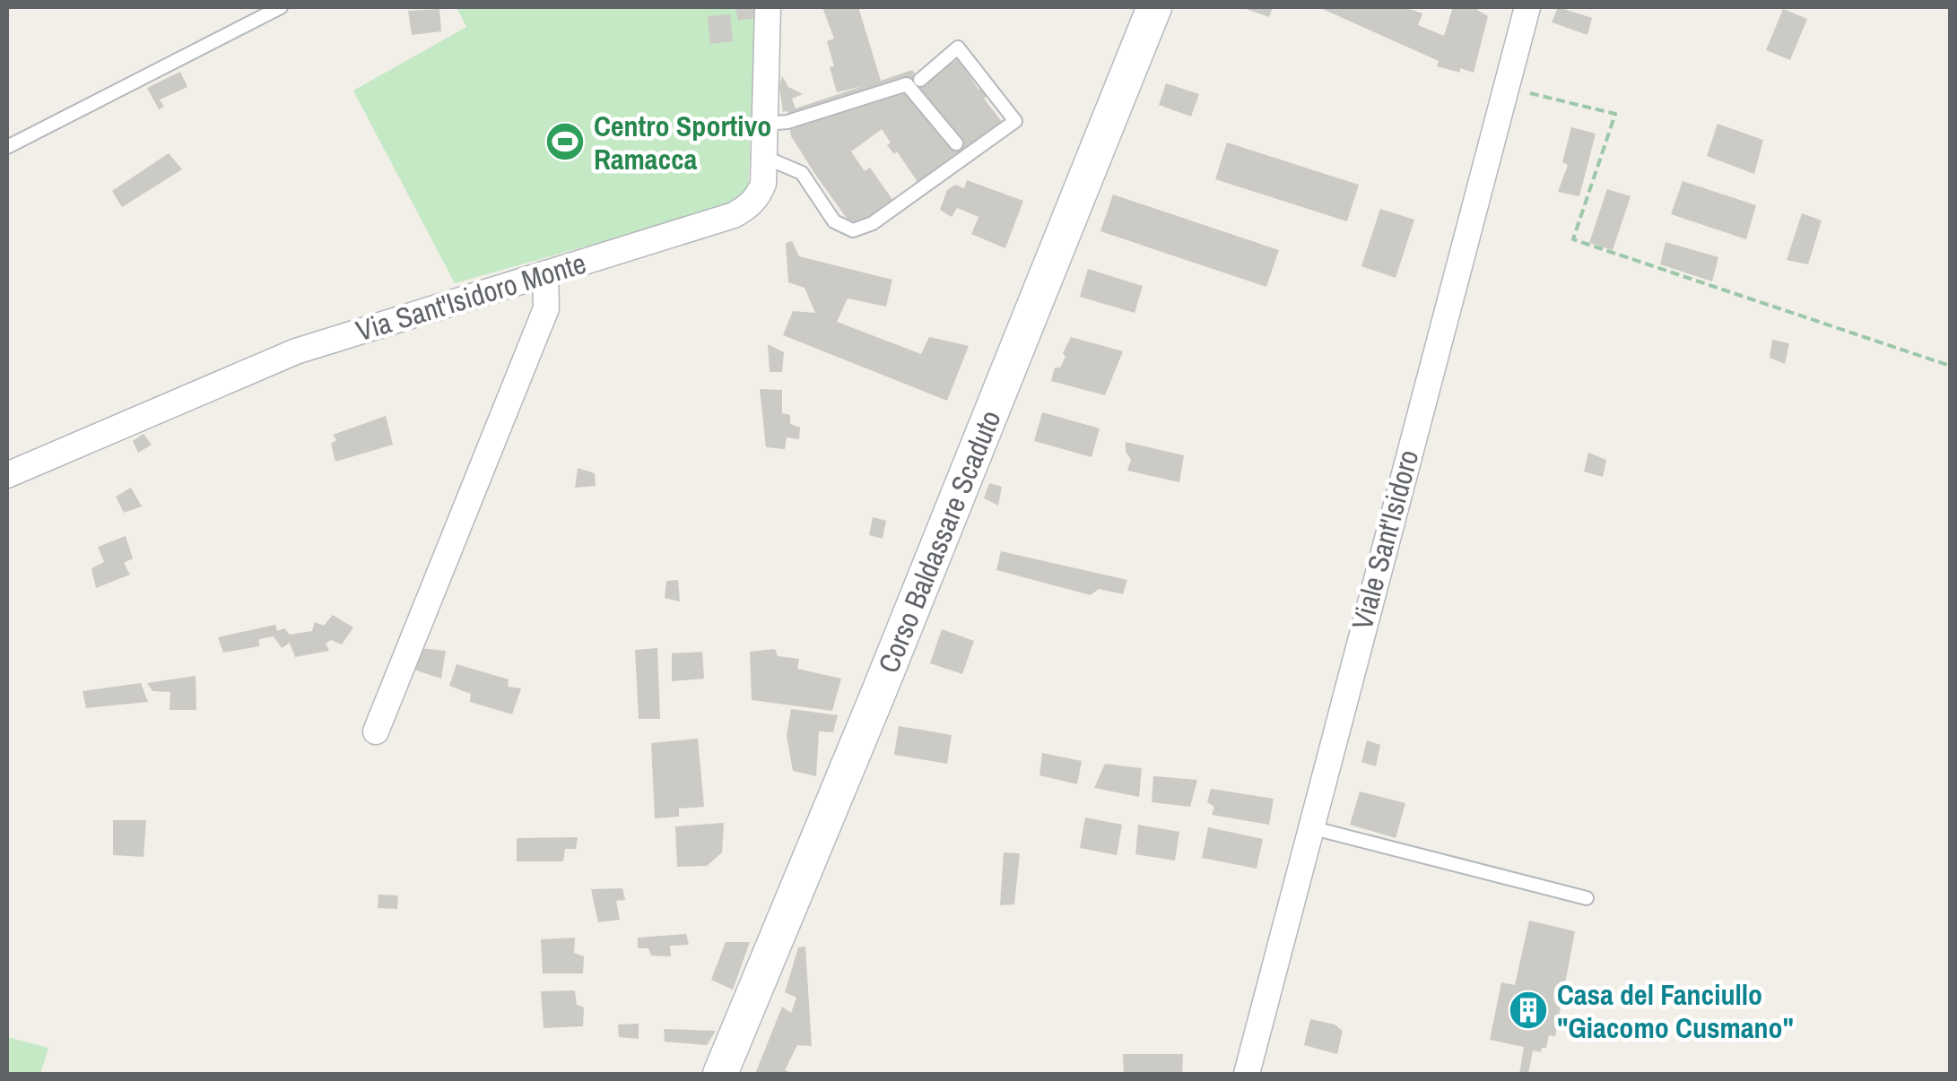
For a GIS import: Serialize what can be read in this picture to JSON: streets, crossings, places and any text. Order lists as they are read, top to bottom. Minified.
{"streets":{"street":["Via Sant'Isidoro Monte","Viale Sant'Isidoro","Corso Baldassare Scaduto"]},"places":{"sports":["Centro Sportivo Ramacca"],"building":["Casa del Fanciullo \"Giacomo Cusmano\""]}}
